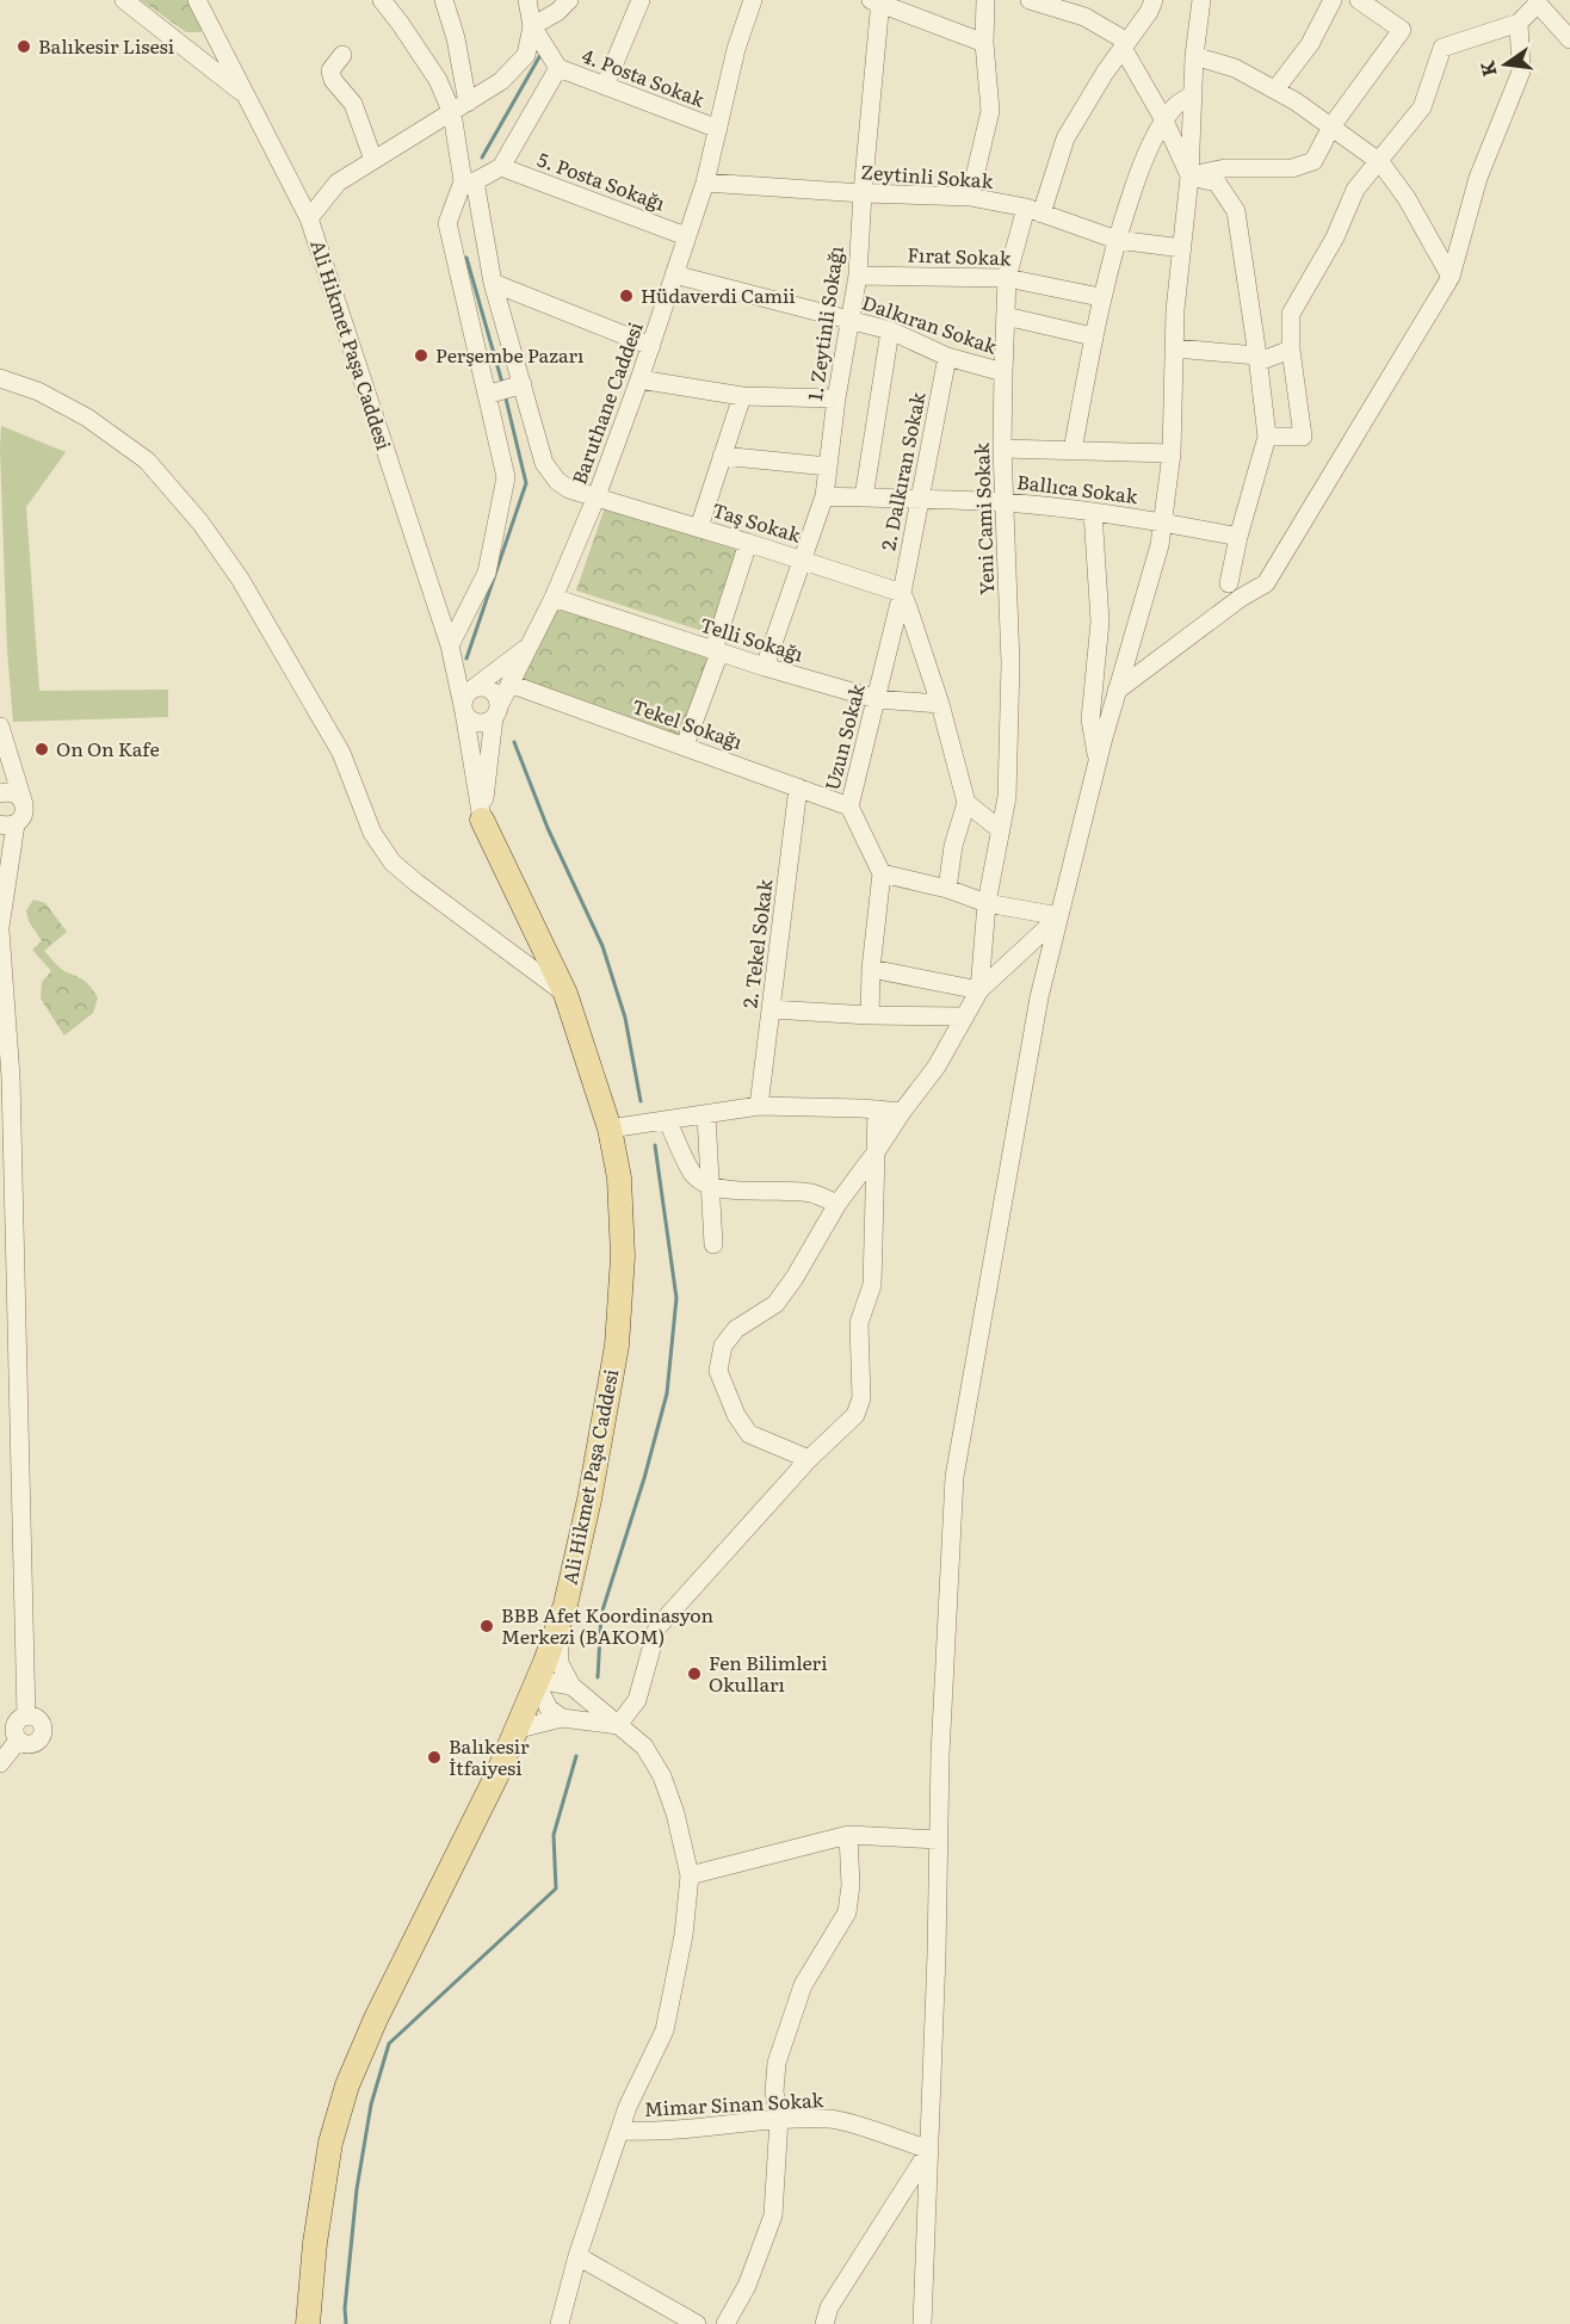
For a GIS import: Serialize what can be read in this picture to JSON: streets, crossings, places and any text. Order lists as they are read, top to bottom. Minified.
{"streets":{"main road":["Ali Hikmet Paşa Caddesi"],"street":["4. Posta Sokak","Zeytinli Sokak","5. Posta Sokağı","Fırat Sokak","1. Zeytinli Sokağı","Dalkıran Sokak","Baruthane Caddesi","2. Dalkıran Sokak","Ballıca Sokak","Yeni Cami Sokak","Taş Sokak","Telli Sokağı","Tekel Sokağı","Uzun Sokak","2. Tekel Sokak","Mimar Sinan Sokak"]},"crossings":[["4. Posta Sokak","Baruthane Caddesi"],["Zeytinli Sokak","1. Zeytinli Sokağı"],["Zeytinli Sokak","Baruthane Caddesi"],["Zeytinli Sokak","Yeni Cami Sokak"],["5. Posta Sokağı","Baruthane Caddesi"],["Fırat Sokak","1. Zeytinli Sokağı"],["Fırat Sokak","Yeni Cami Sokak"],["1. Zeytinli Sokağı","Dalkıran Sokak"],["1. Zeytinli Sokağı","Ballıca Sokak"],["1. Zeytinli Sokağı","Taş Sokak"],["1. Zeytinli Sokağı","Telli Sokağı"],["Dalkıran Sokak","Baruthane Caddesi"],["Dalkıran Sokak","2. Dalkıran Sokak"],["Dalkıran Sokak","Yeni Cami Sokak"],["Ali Hikmet Paşa Caddesi","Baruthane Caddesi"],["Baruthane Caddesi","Taş Sokak"],["Baruthane Caddesi","Telli Sokağı"],["Baruthane Caddesi","Tekel Sokağı"],["2. Dalkıran Sokak","Ballıca Sokak"],["2. Dalkıran Sokak","Taş Sokak"],["2. Dalkıran Sokak","Uzun Sokak"],["Ballıca Sokak","Yeni Cami Sokak"],["Taş Sokak","Uzun Sokak"],["Telli Sokağı","Uzun Sokak"],["Tekel Sokağı","Uzun Sokak"],["Tekel Sokağı","2. Tekel Sokak"]],"places":["Balıkesir Lisesi","Hüdaverdi Camii","Perşembe Pazarı","On On Kafe","BBB Afet Koordinasyon Merkezi (BAKOM)","Fen Bilimleri Okulları","Balıkesir İtfaiyesi"],"north":"left"}
